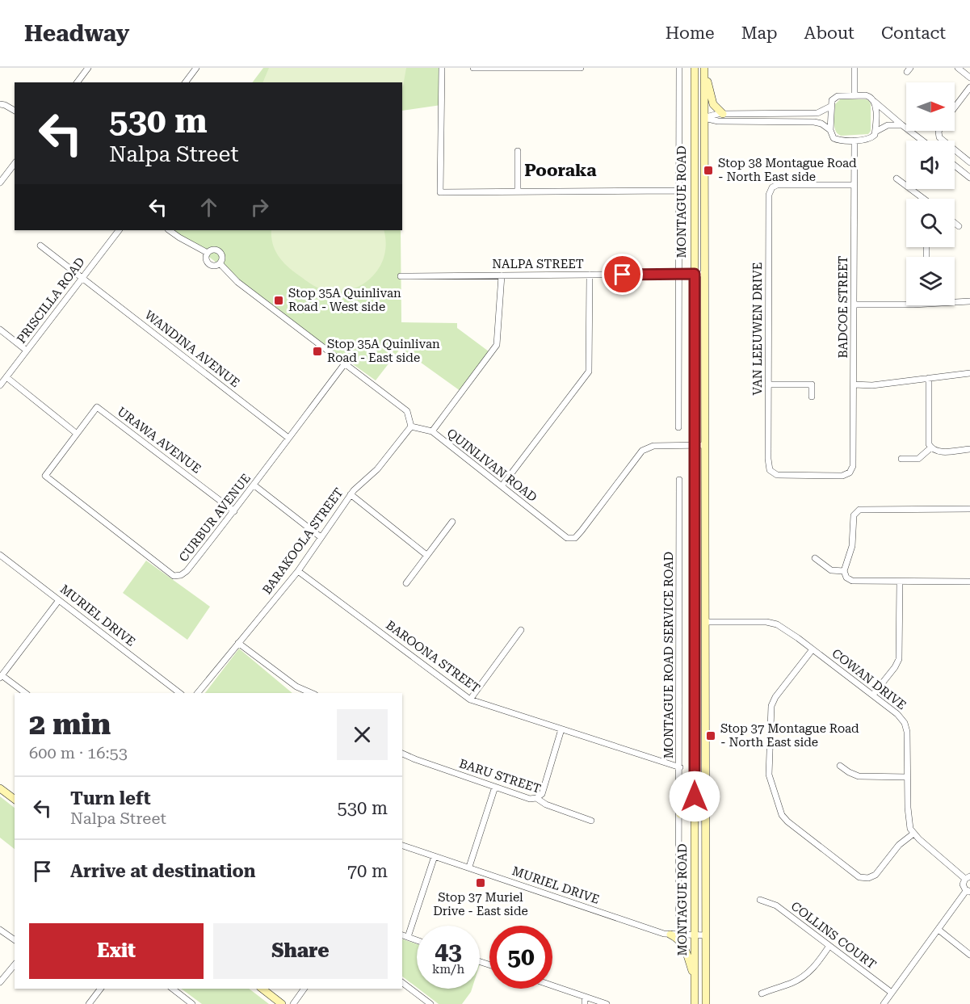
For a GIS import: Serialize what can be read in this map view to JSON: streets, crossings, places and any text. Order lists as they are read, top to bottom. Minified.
{"streets":{"main road":["MONTAGUE ROAD"],"street":["NALPA STREET","PRISCILLA ROAD","BADCOE STREET","VAN LEEUWEN DRIVE","WANDINA AVENUE","URAWA AVENUE","QUINLIVAN ROAD","CURBUR AVENUE","BARAKOOLA STREET","MURIEL DRIVE","MONTAGUE ROAD SERVICE ROAD","BAROONA STREET","COWAN DRIVE","BARU STREET","COLLINS COURT"]},"crossings":[["MONTAGUE ROAD","NALPA STREET"],["MONTAGUE ROAD","QUINLIVAN ROAD"],["MONTAGUE ROAD","MURIEL DRIVE"],["MONTAGUE ROAD","COWAN DRIVE"],["PRISCILLA ROAD","WANDINA AVENUE"],["BADCOE STREET","VAN LEEUWEN DRIVE"],["WANDINA AVENUE","CURBUR AVENUE"],["URAWA AVENUE","CURBUR AVENUE"],["QUINLIVAN ROAD","BARAKOOLA STREET"],["BARAKOOLA STREET","BAROONA STREET"],["MONTAGUE ROAD SERVICE ROAD","BAROONA STREET"]],"districts":["Pooraka"],"places":{"transit":["Stop 38 Montague Road - North East side","Stop 35A Quinlivan Road - West side","Stop 35A Quinlivan Road - East side","Stop 37 Montague Road - North East side","Stop 37 Muriel Drive - East side"]},"north":"right","page":{"header":"Headway","nav":["Home","Map","About","Contact"],"turn":["530 m","Nalpa Street"],"heading":["2 min","600 m · 16:53"],"list":[{"name":"Turn left","note":"Nalpa Street","value":"530 m"},{"name":"Arrive at destination","value":"70 m"}],"buttons":["Exit","Share"],"speed":"43 km/h","limit":"50"}}
